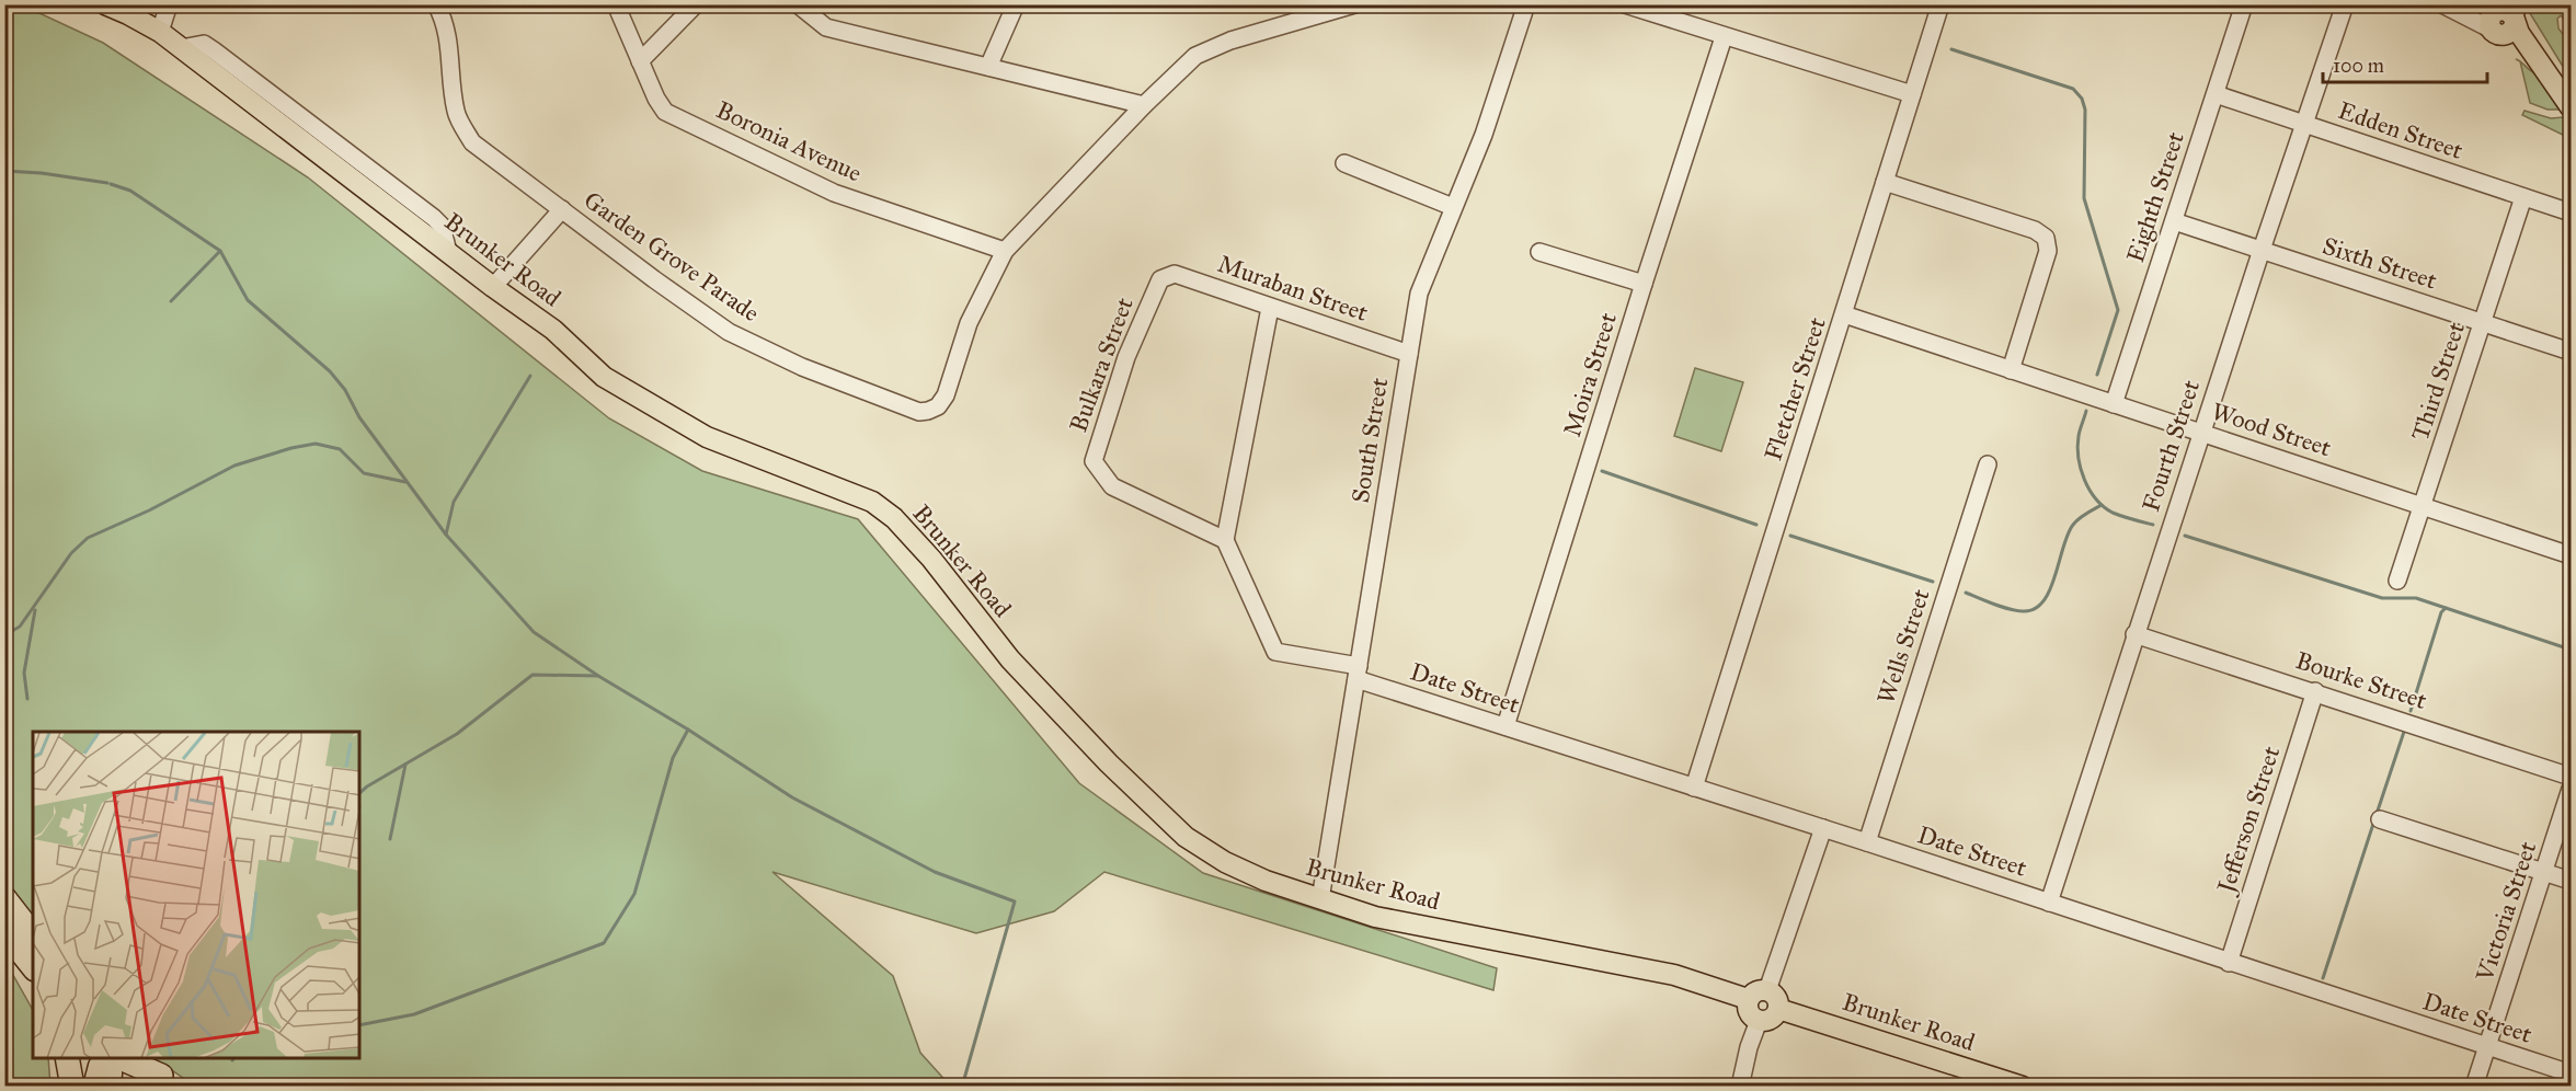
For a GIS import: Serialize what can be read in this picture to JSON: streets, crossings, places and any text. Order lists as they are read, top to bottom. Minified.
{"streets":{"main road":["Brunker Road"],"street":["Edden Street","Boronia Avenue","Eighth Street","Garden Grove Parade","Sixth Street","Muraban Street","Bulkara Street","Moira Street","Third Street","Fletcher Street","Wood Street","South Street","Fourth Street","Wells Street","Bourke Street","Date Street","Jefferson Street","Victoria Street"]},"crossings":[["Edden Street","Eighth Street"],["Edden Street","Third Street"],["Edden Street","Fourth Street"],["Boronia Avenue","Garden Grove Parade"],["Eighth Street","Sixth Street"],["Eighth Street","Wood Street"],["Brunker Road","South Street"],["Sixth Street","Third Street"],["Sixth Street","Fourth Street"],["Muraban Street","Bulkara Street"],["Muraban Street","South Street"],["Moira Street","Date Street"],["Third Street","Wood Street"],["Fletcher Street","Wood Street"],["Fletcher Street","Date Street"],["Wood Street","Fourth Street"],["South Street","Date Street"],["Fourth Street","Bourke Street"],["Fourth Street","Date Street"],["Wells Street","Date Street"],["Bourke Street","Jefferson Street"],["Date Street","Jefferson Street"],["Date Street","Victoria Street"]],"scale_bar":"100 m"}
